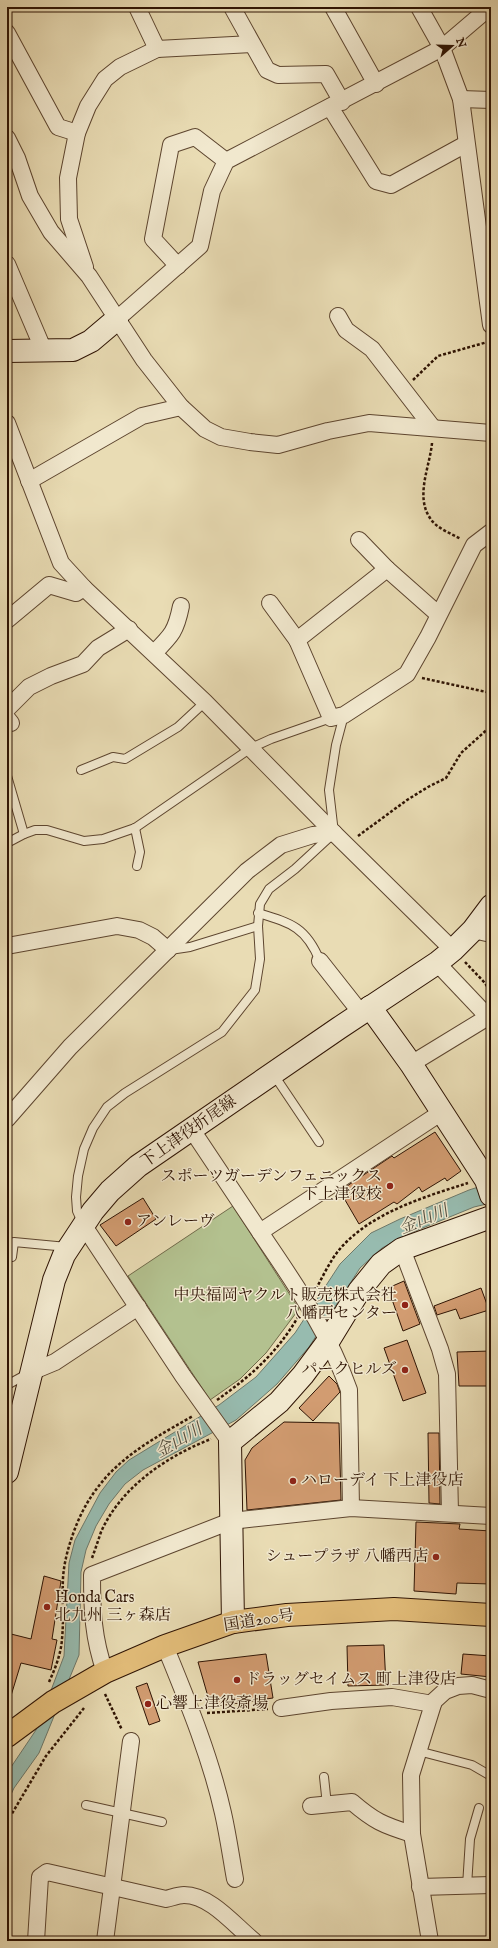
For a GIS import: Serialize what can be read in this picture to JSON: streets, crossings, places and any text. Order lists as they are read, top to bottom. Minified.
{"streets":{"highway":["国道200号"],"street":["下上津役折尾線"]},"water":["金山川"],"places":["スポーツガーデンフェニックス 下上津役校","アンレーヴ","中央福岡ヤクルト販売株式会社 八幡西センター","パークヒルズ","ハローデイ 下上津役店","シュープラザ 八幡西店","Honda Cars 北九州 三ヶ森店","ドラッグセイムス 町上津役店","心響上津役斎場"],"north":"right"}
